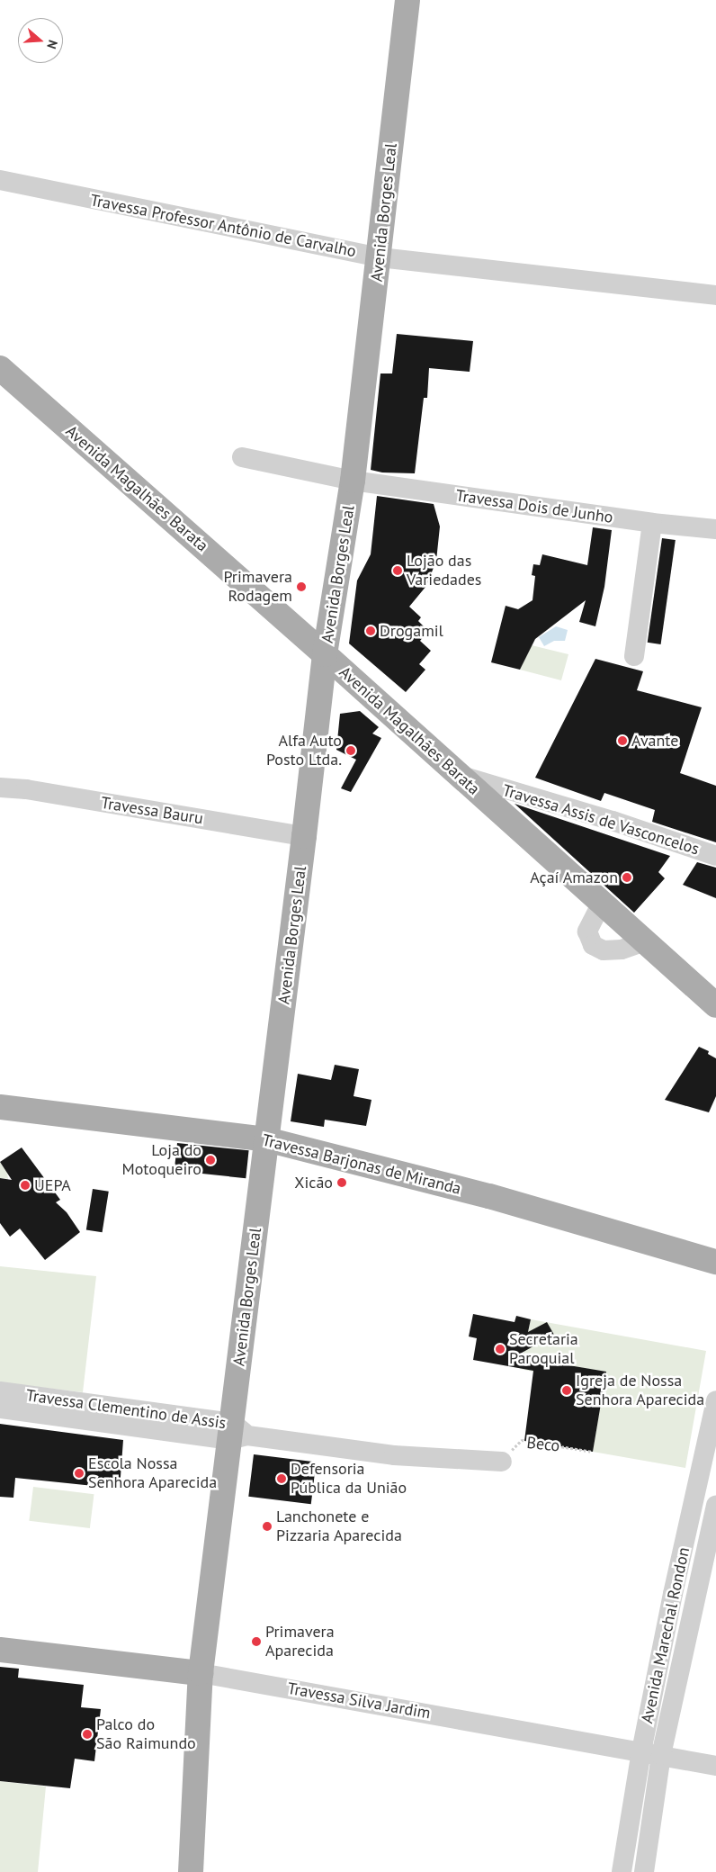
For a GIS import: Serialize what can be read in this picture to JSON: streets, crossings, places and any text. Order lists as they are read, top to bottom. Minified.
{"streets":{"main road":["Avenida Borges Leal","Avenida Magalhães Barata","Travessa Barjonas de Miranda","Travessa Silva Jardim"],"street":["Travessa Professor Antônio de Carvalho","Travessa Dois de Junho","Travessa Bauru","Travessa Assis de Vasconcelos","Travessa Clementino de Assis","Avenida Marechal Rondon"],"path":["Beco"]},"crossings":[["Avenida Borges Leal","Travessa Professor Antônio de Carvalho"],["Avenida Borges Leal","Avenida Magalhães Barata"],["Avenida Borges Leal","Travessa Dois de Junho"],["Avenida Borges Leal","Travessa Bauru"],["Avenida Borges Leal","Travessa Barjonas de Miranda"],["Avenida Borges Leal","Travessa Clementino de Assis"],["Avenida Borges Leal","Travessa Silva Jardim"],["Avenida Magalhães Barata","Travessa Assis de Vasconcelos"],["Travessa Clementino de Assis","Beco"],["Avenida Marechal Rondon","Travessa Silva Jardim"]],"places":["Lojão das Variedades","Primavera Rodagem","Drogamil","Avante","Alfa Auto Posto Ltda.","Açaí Amazon","Loja do Motoqueiro","Xicão","UEPA","Secretaria Paroquial","Igreja de Nossa Senhora Aparecida","Escola Nossa Senhora Aparecida","Defensoria Pública da União","Lanchonete e Pizzaria Aparecida","Primavera Aparecida","Palco do São Raimundo"],"north":"right"}
